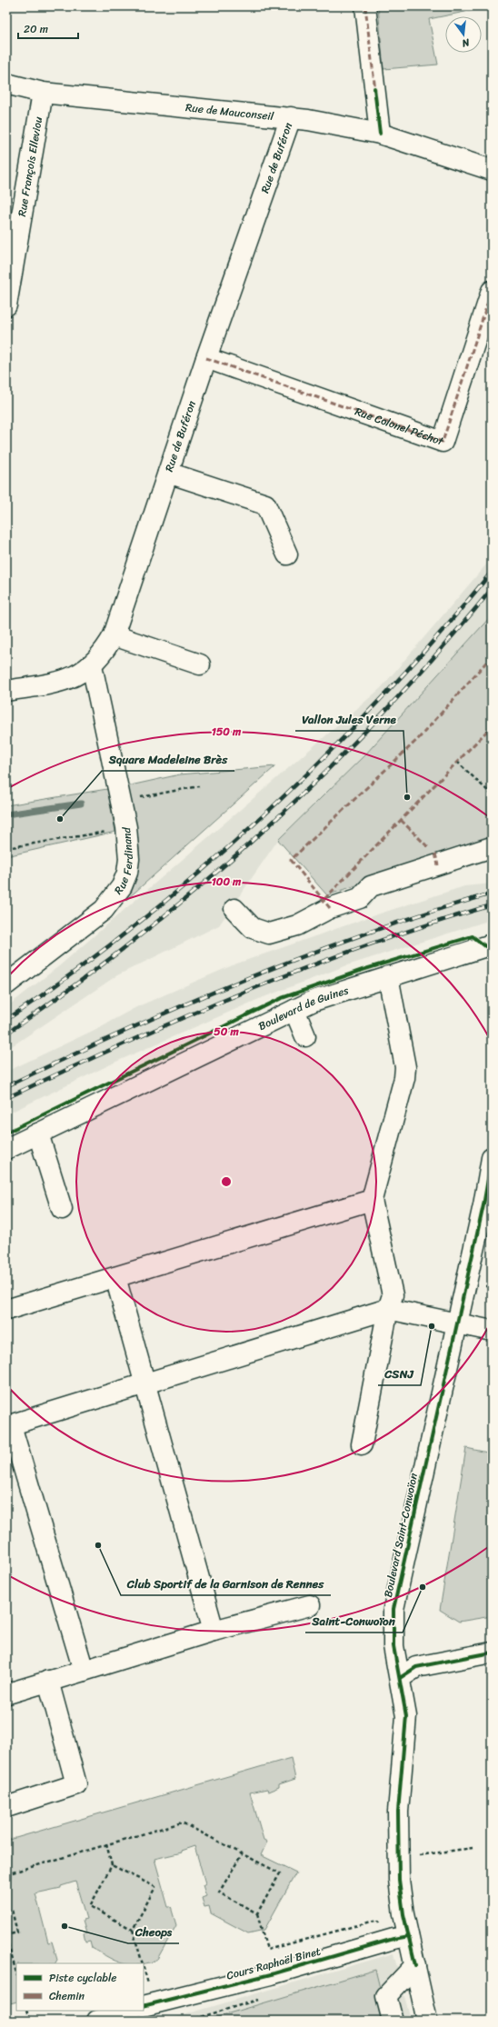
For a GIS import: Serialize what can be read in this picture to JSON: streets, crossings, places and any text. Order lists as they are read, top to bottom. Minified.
{"streets":{"street":["Rue de Mauconseil","Rue de Buféron","Rue François Elleviou","Rue Colonel Péchot","Rue Ferdinand","Boulevard de Guines","Boulevard Saint-Conwoïon","Cours Raphaël Binet"]},"crossings":[["Rue de Mauconseil","Rue de Buféron"],["Rue de Mauconseil","Rue François Elleviou"],["Rue de Buféron","Rue Colonel Péchot"],["Rue de Buféron","Rue Ferdinand"],["Boulevard Saint-Conwoïon","Cours Raphaël Binet"]],"places":["Vallon Jules Verne","Square Madeleine Brès","CSNJ","Club Sportif de la Garnison de Rennes","Saint-Conwoïon","Cheops"],"legend":["Piste cyclable","Chemin"],"scale_bar":"20 m","north":"bottom","rings":["150 m","100 m","50 m"]}
